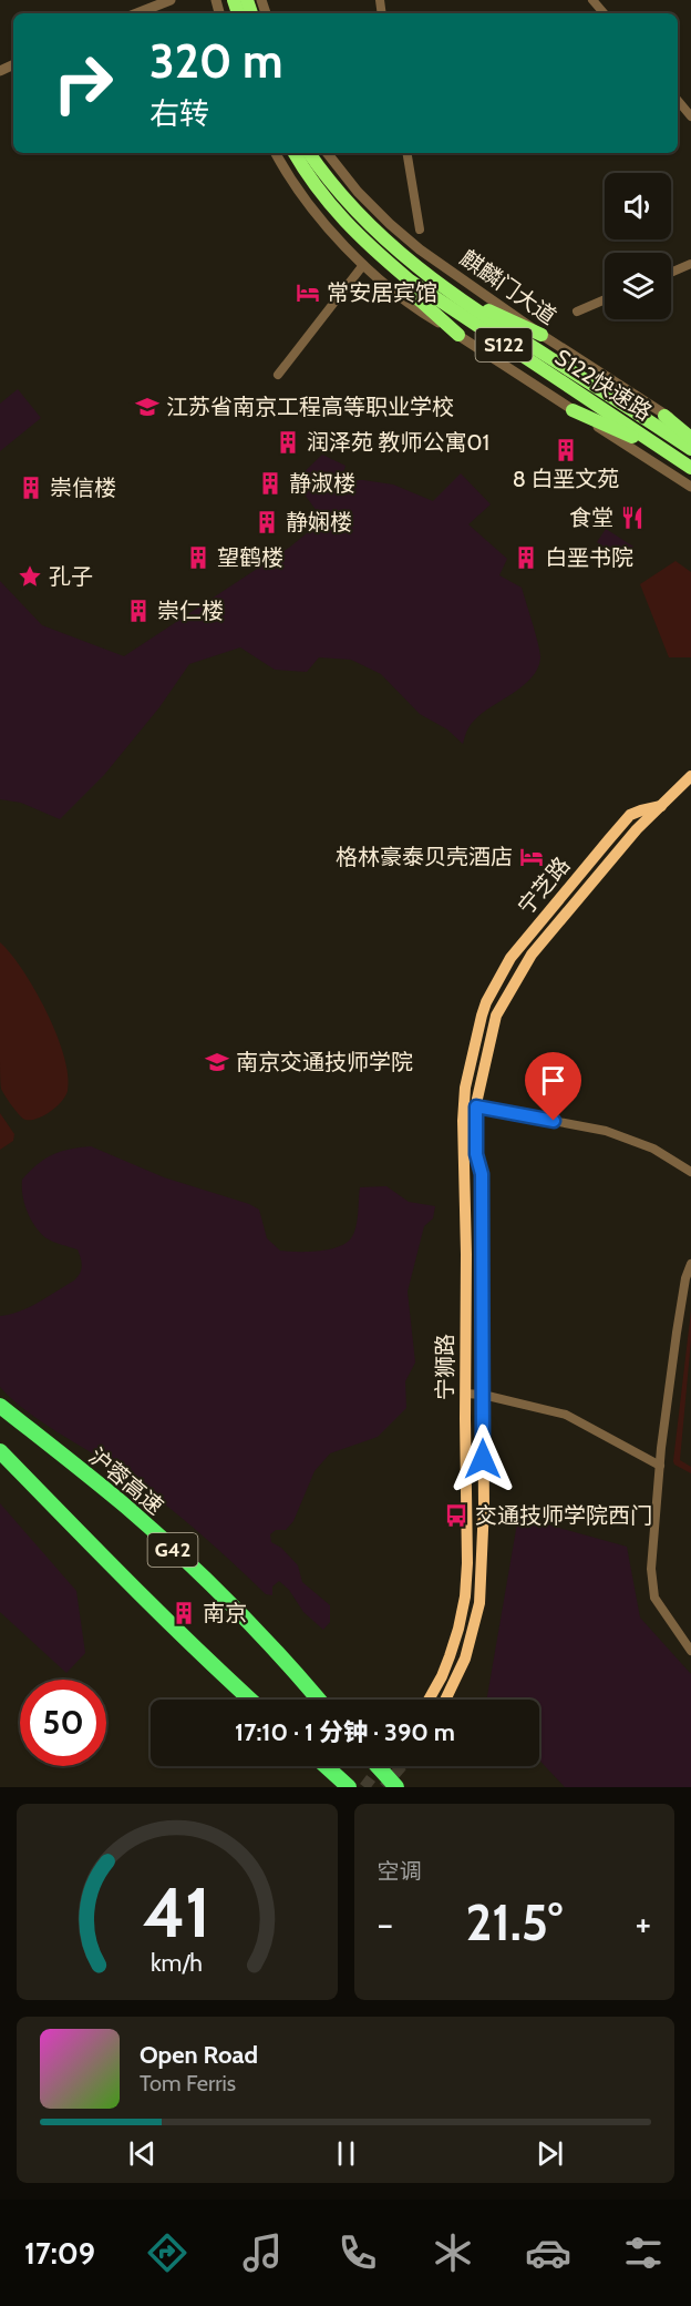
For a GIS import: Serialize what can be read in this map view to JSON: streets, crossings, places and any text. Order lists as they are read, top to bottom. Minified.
{"streets":{"highway":["S122","S122快速路","沪蓉高速","G42"],"main road":["宁芝路","宁狮路"],"street":["麒麟门大道"]},"crossings":[["宁芝路","宁狮路"]],"places":{"hotel":["常安居宾馆","格林豪泰贝壳酒店"],"school or university":["江苏省南京工程高等职业学校","南京交通技师学院"],"building":["润泽苑 教师公寓01","8 白垩文苑","静淑楼","崇信楼","静娴楼","望鹤楼","白垩书院","崇仁楼","南京"],"restaurant":["食堂"],"place":["孔子"],"bus stop":["交通技师学院西门"]},"page":{"turn":["320 m","右转"],"limit":"50","trip":"17:10 · 1 分钟 · 390 m","tile":"空调","heat":["−","21.5°","+"],"song":["Open Road","Tom Ferris"],"tabs":"17:09","gauge":["41","km/h"]}}
